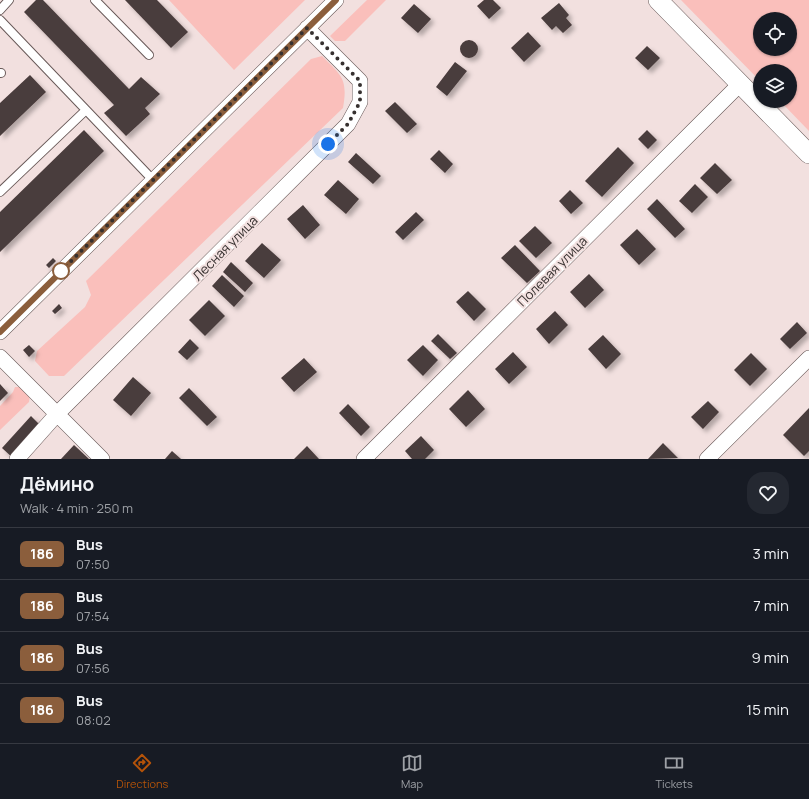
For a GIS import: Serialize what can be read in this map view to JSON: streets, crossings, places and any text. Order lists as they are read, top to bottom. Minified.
{"streets":{"street":["Лесная улица","Полевая улица"]},"lines":["bus line 186"],"page":{"heading":["Дёмино","Walk · 4 min · 250 m"],"list":[{"mark":"186","name":"Bus","note":"07:50","value":"3 min"},{"mark":"186","name":"Bus","note":"07:54","value":"7 min"},{"mark":"186","name":"Bus","note":"07:56","value":"9 min"},{"mark":"186","name":"Bus","note":"08:02","value":"15 min"}],"tabs":["Directions","Map","Tickets"]}}
